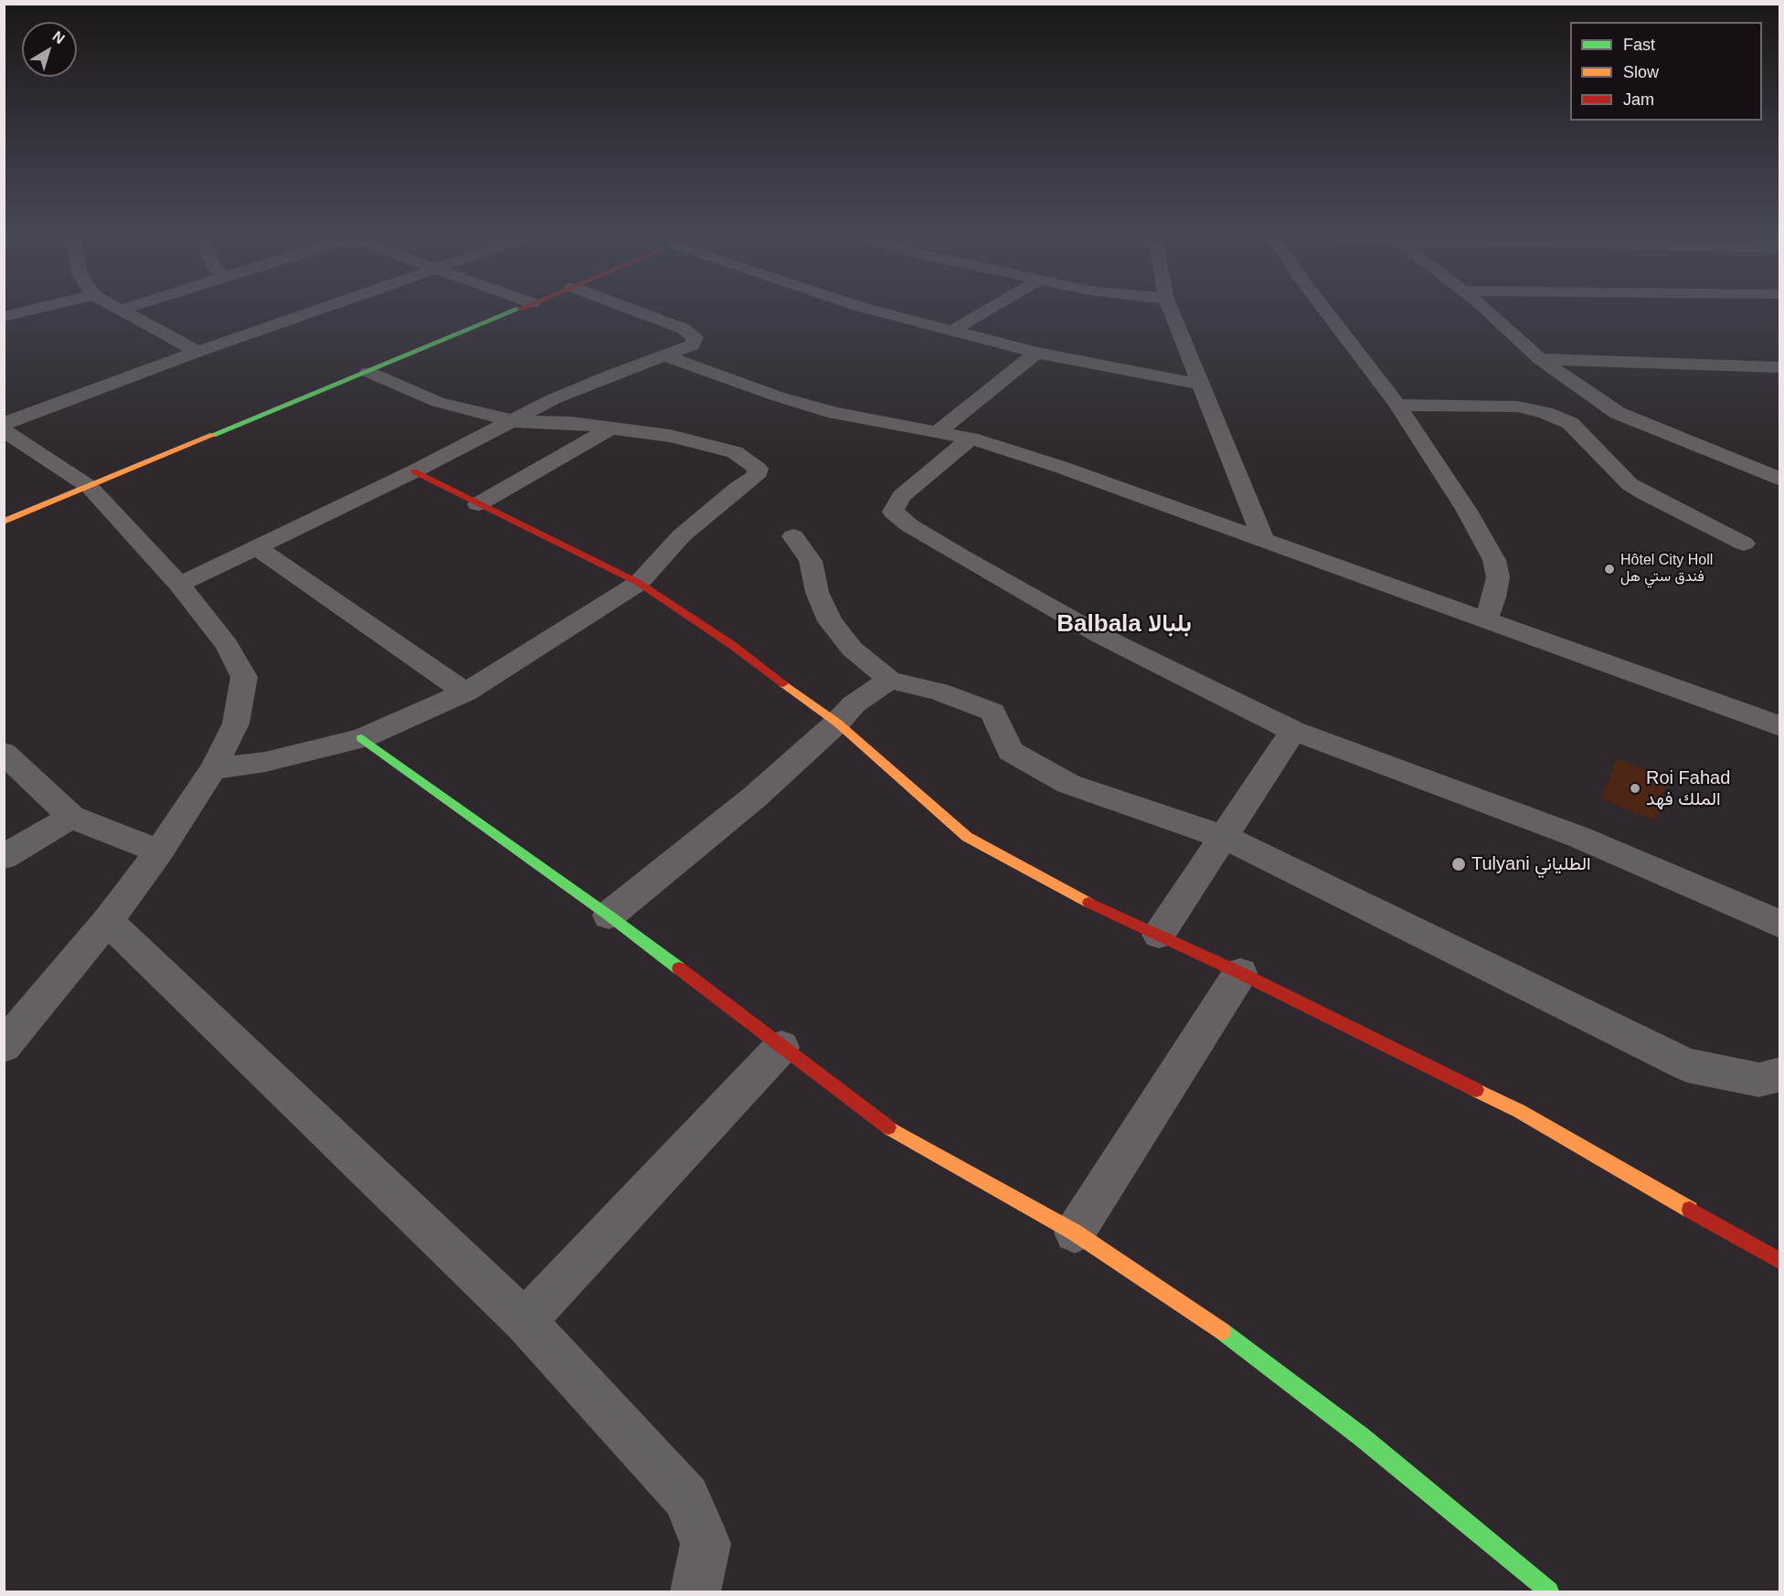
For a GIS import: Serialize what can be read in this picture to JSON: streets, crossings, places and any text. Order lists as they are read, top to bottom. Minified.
{"districts":["Balbala بلبالا"],"places":["Hôtel City Holl فندق ستي هل","Roi Fahad الملك فهد","Tulyani الطلياني"],"legend":["Fast","Slow","Jam"],"north":"top right"}
